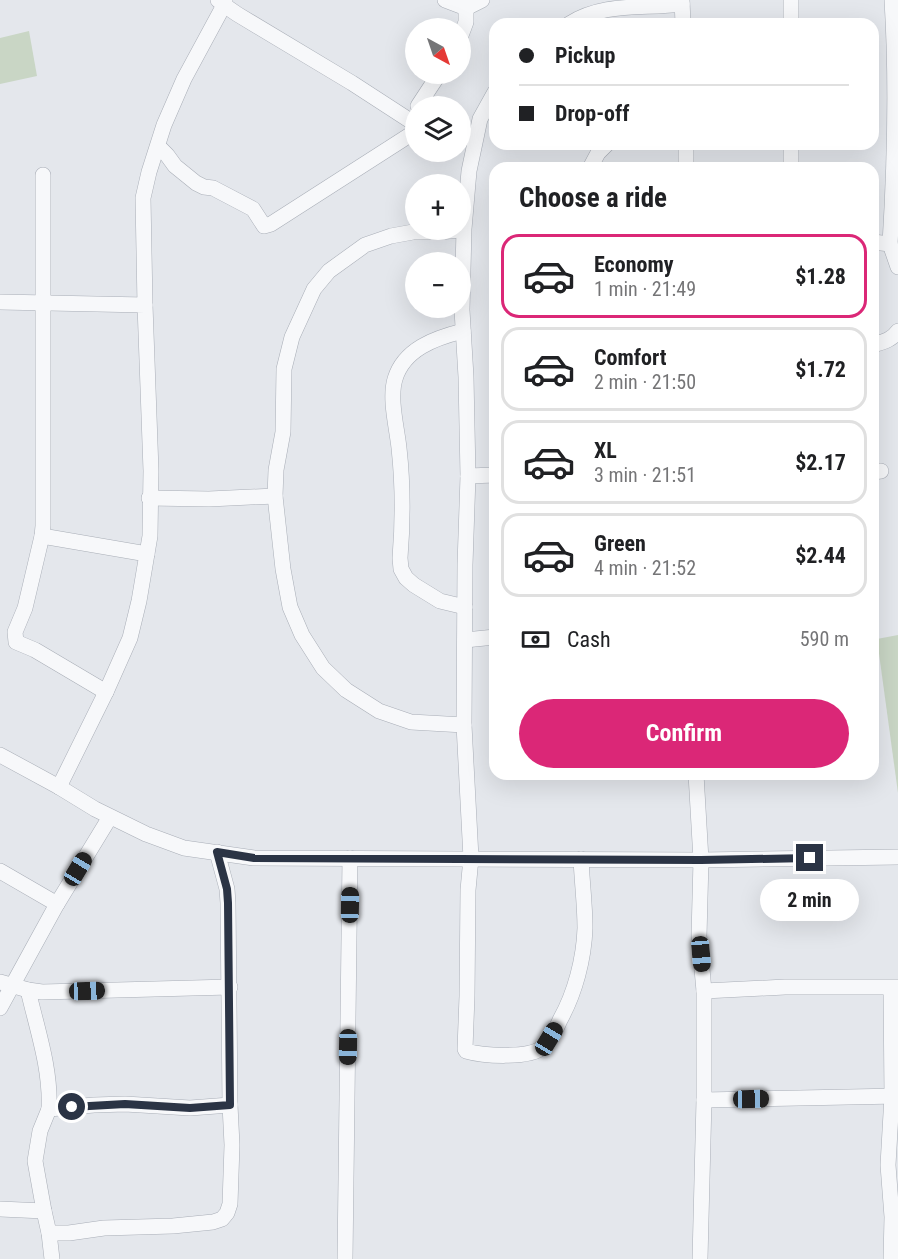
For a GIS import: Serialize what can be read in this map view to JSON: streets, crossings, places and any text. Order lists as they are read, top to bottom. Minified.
{"north":"bottom right","page":{"map_buttons":["+","−"],"banner":["Pickup","Drop-off"],"heading":"Choose a ride","list":[{"name":"Economy","note":"1 min · 21:49","value":"$1.28"},{"name":"Comfort","note":"2 min · 21:50","value":"$1.72"},{"name":"XL","note":"3 min · 21:51","value":"$2.17"},{"name":"Green","note":"4 min · 21:52","value":"$2.44"}],"pay":["Cash","590 m"],"buttons":"Confirm","bubble":"2 min"}}
